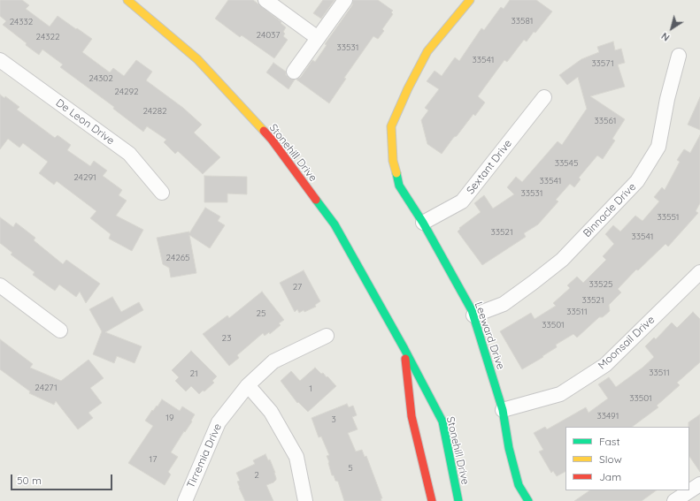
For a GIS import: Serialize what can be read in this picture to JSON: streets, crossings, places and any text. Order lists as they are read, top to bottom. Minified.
{"streets":{"main road":["Stonehill Drive","Leeward Drive"],"street":["De Leon Drive","Sextant Drive","Binnacle Drive","Moonsail Drive","Tirremia Drive"]},"crossings":[["Sextant Drive","Leeward Drive"],["Binnacle Drive","Leeward Drive"],["Leeward Drive","Moonsail Drive"]],"house_numbers":["33581","24332","24037","24322","33531","33541","33571","24302","24292","24282","33561","33545","24291","33541","33531","33551","33521","33541","24265","33525","27","33521","33511","25","33501","23","33511","21","24271","1","33501","33491","19","3","17","5","2"],"legend":["Fast","Slow","Jam"],"scale_bar":"50 m","north":"bottom left"}
